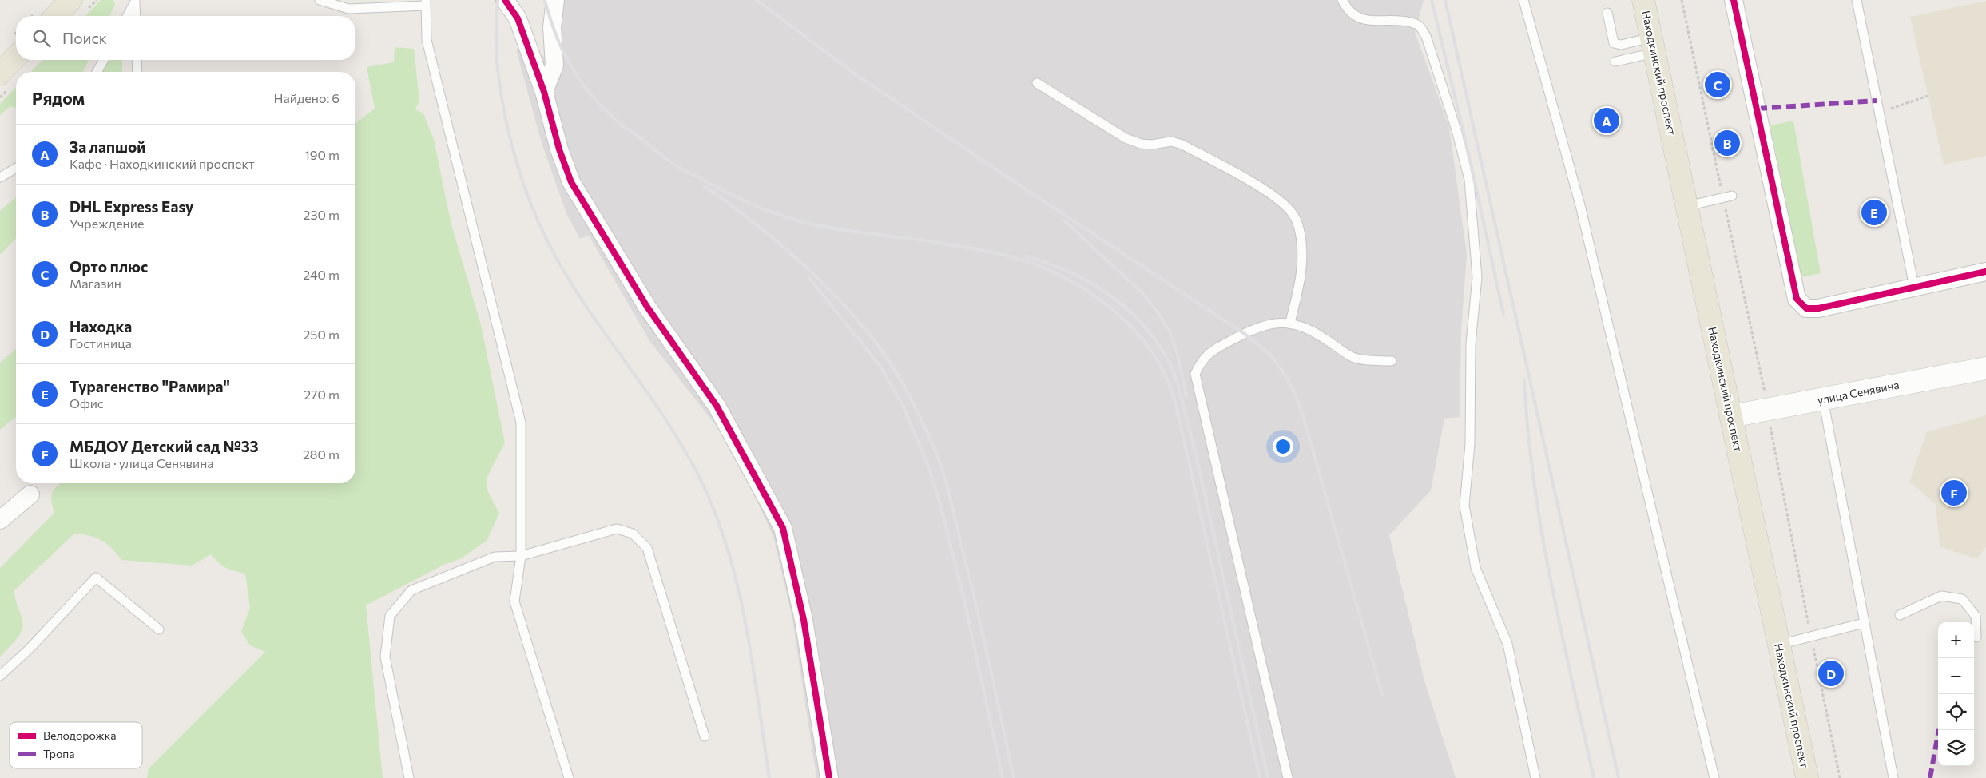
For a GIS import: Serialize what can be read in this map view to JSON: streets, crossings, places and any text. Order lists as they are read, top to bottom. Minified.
{"streets":{"main road":["Находкинский проспект"],"street":["улица Сенявина"]},"crossings":[["Находкинский проспект","улица Сенявина"]],"legend":["Велодорожка","Тропа"],"page":{"search":"Поиск","pins":["C","A","B","E","F","D"],"heading":["Рядом","Найдено: 6"],"list":[{"mark":"A","name":"За лапшой","note":"Кафе · Находкинский проспект","value":"190 m"},{"mark":"B","name":"DHL Express Easy","note":"Учреждение","value":"230 m"},{"mark":"C","name":"Орто плюс","note":"Магазин","value":"240 m"},{"mark":"D","name":"Находка","note":"Гостиница","value":"250 m"},{"mark":"E","name":"Турагенство \"Рамира\"","note":"Офис","value":"270 m"},{"mark":"F","name":"МБДОУ Детский сад №33","note":"Школа · улица Сенявина","value":"280 m"}],"map_buttons":["+","−"]}}
